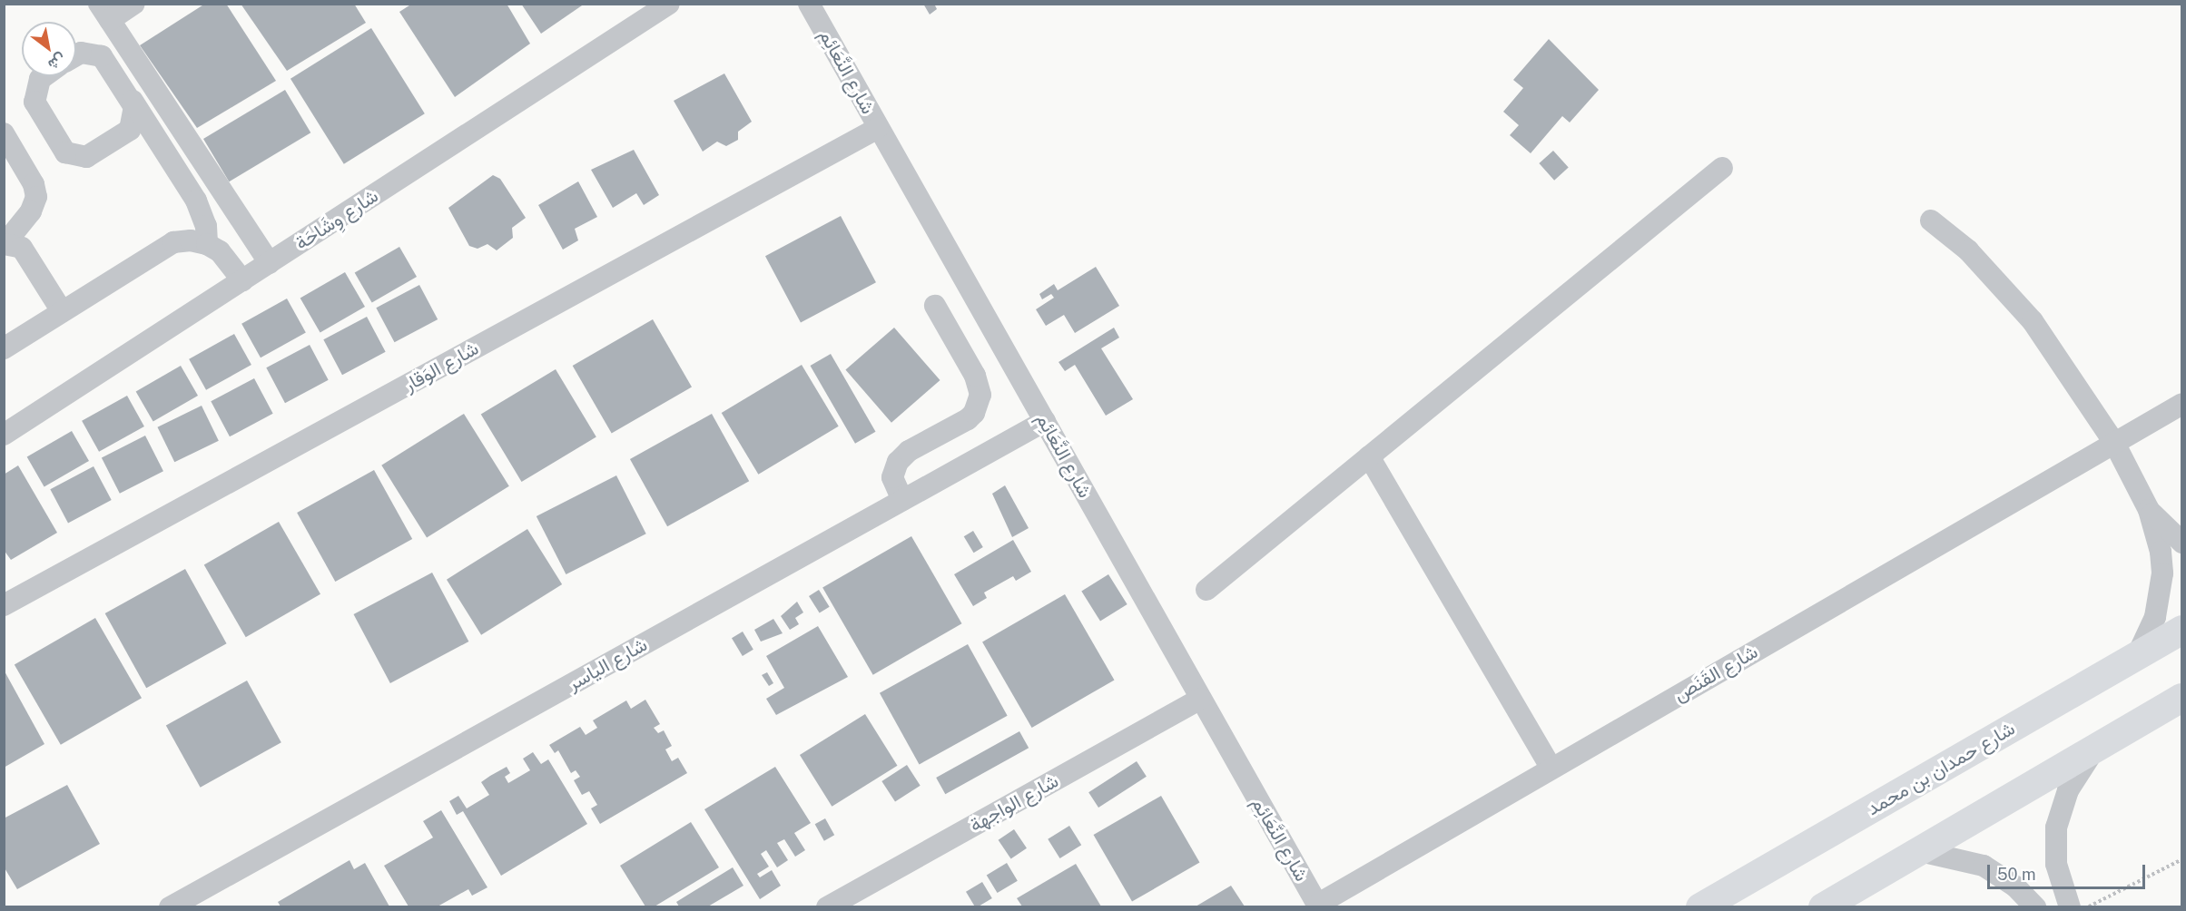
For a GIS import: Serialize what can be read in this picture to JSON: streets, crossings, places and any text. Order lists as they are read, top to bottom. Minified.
{"streets":{"main road":["شارع حمدان بن محمد"],"street":["شارع النَّعَائِم","شارع وِشَاحَة","شارع الوَقار","شارع الياسر","شارع القَنَص","شارع الواجهة"]},"crossings":[["شارع النَّعَائِم","شارع الوَقار"],["شارع النَّعَائِم","شارع الياسر"],["شارع النَّعَائِم","شارع القَنَص"],["شارع النَّعَائِم","شارع الواجهة"]],"scale_bar":"50 m","north":"bottom right"}
